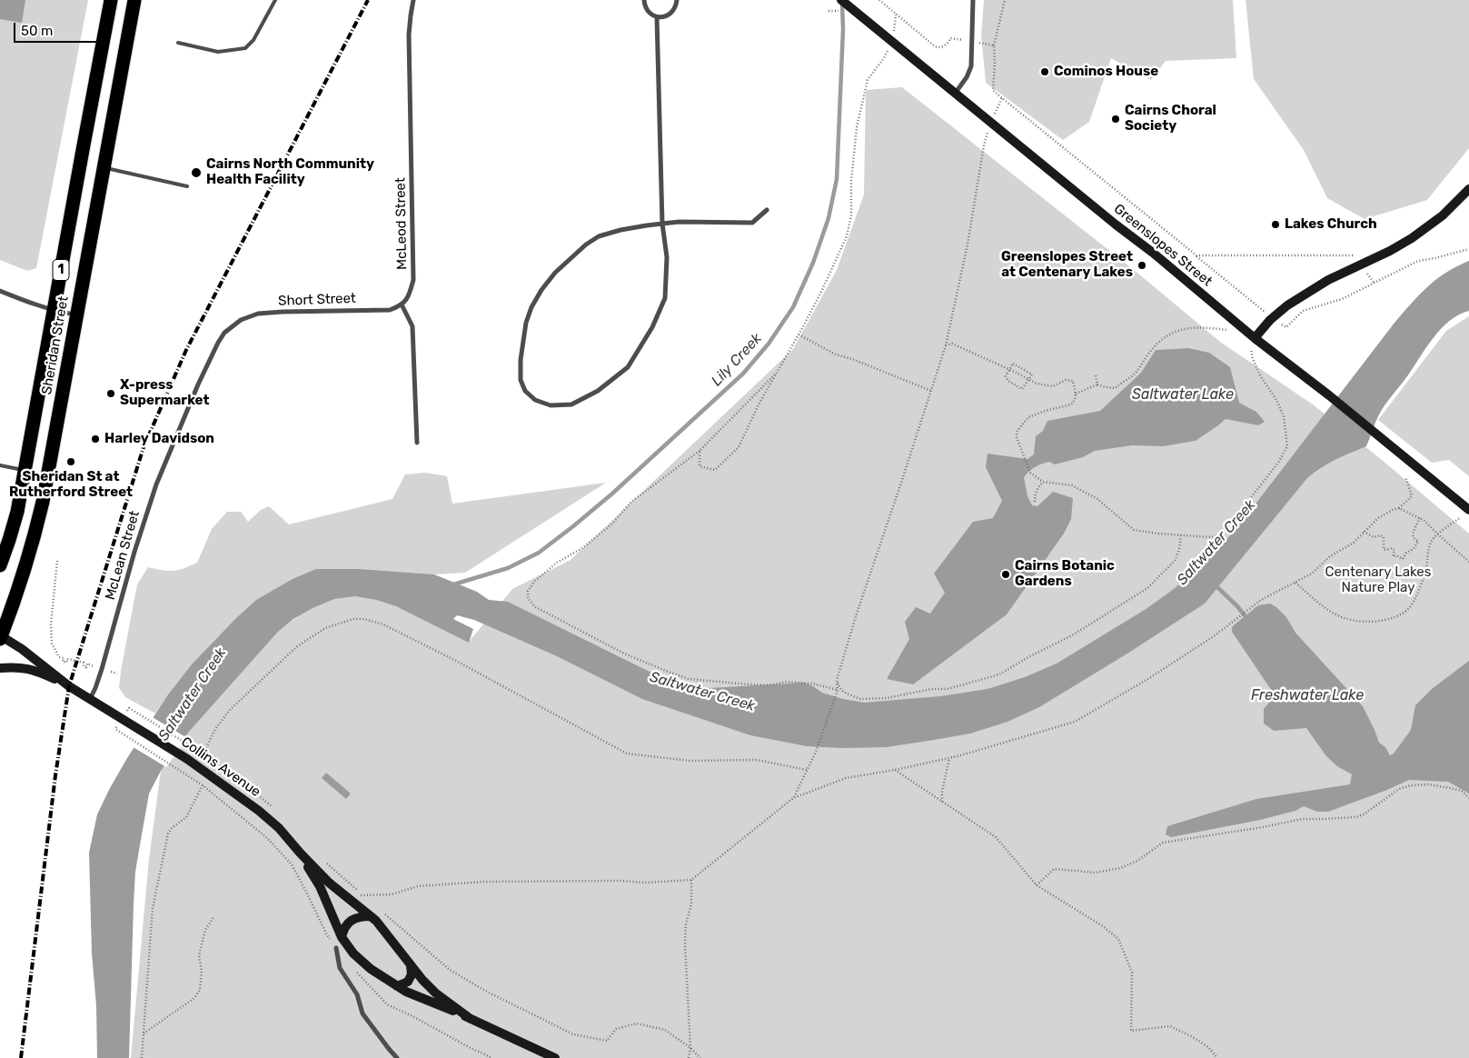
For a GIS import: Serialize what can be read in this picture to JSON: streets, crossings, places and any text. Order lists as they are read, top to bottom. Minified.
{"streets":{"highway":["1","Sheridan Street"],"street":["McLeod Street","Greenslopes Street","Short Street","McLean Street","Collins Avenue"]},"crossings":[["McLeod Street","Short Street"],["Short Street","McLean Street"],["Sheridan Street","Collins Avenue"],["McLean Street","Collins Avenue"]],"water":["Lily Creek","Saltwater Lake","Saltwater Creek","Freshwater Lake"],"parks":["Centenary Lakes Nature Play"],"places":["Cominos House","Cairns Choral Society","Cairns North Community Health Facility","Lakes Church","Greenslopes Street at Centenary Lakes","X-press Supermarket","Harley Davidson","Sheridan St at Rutherford Street","Cairns Botanic Gardens"],"scale_bar":"50 m"}
